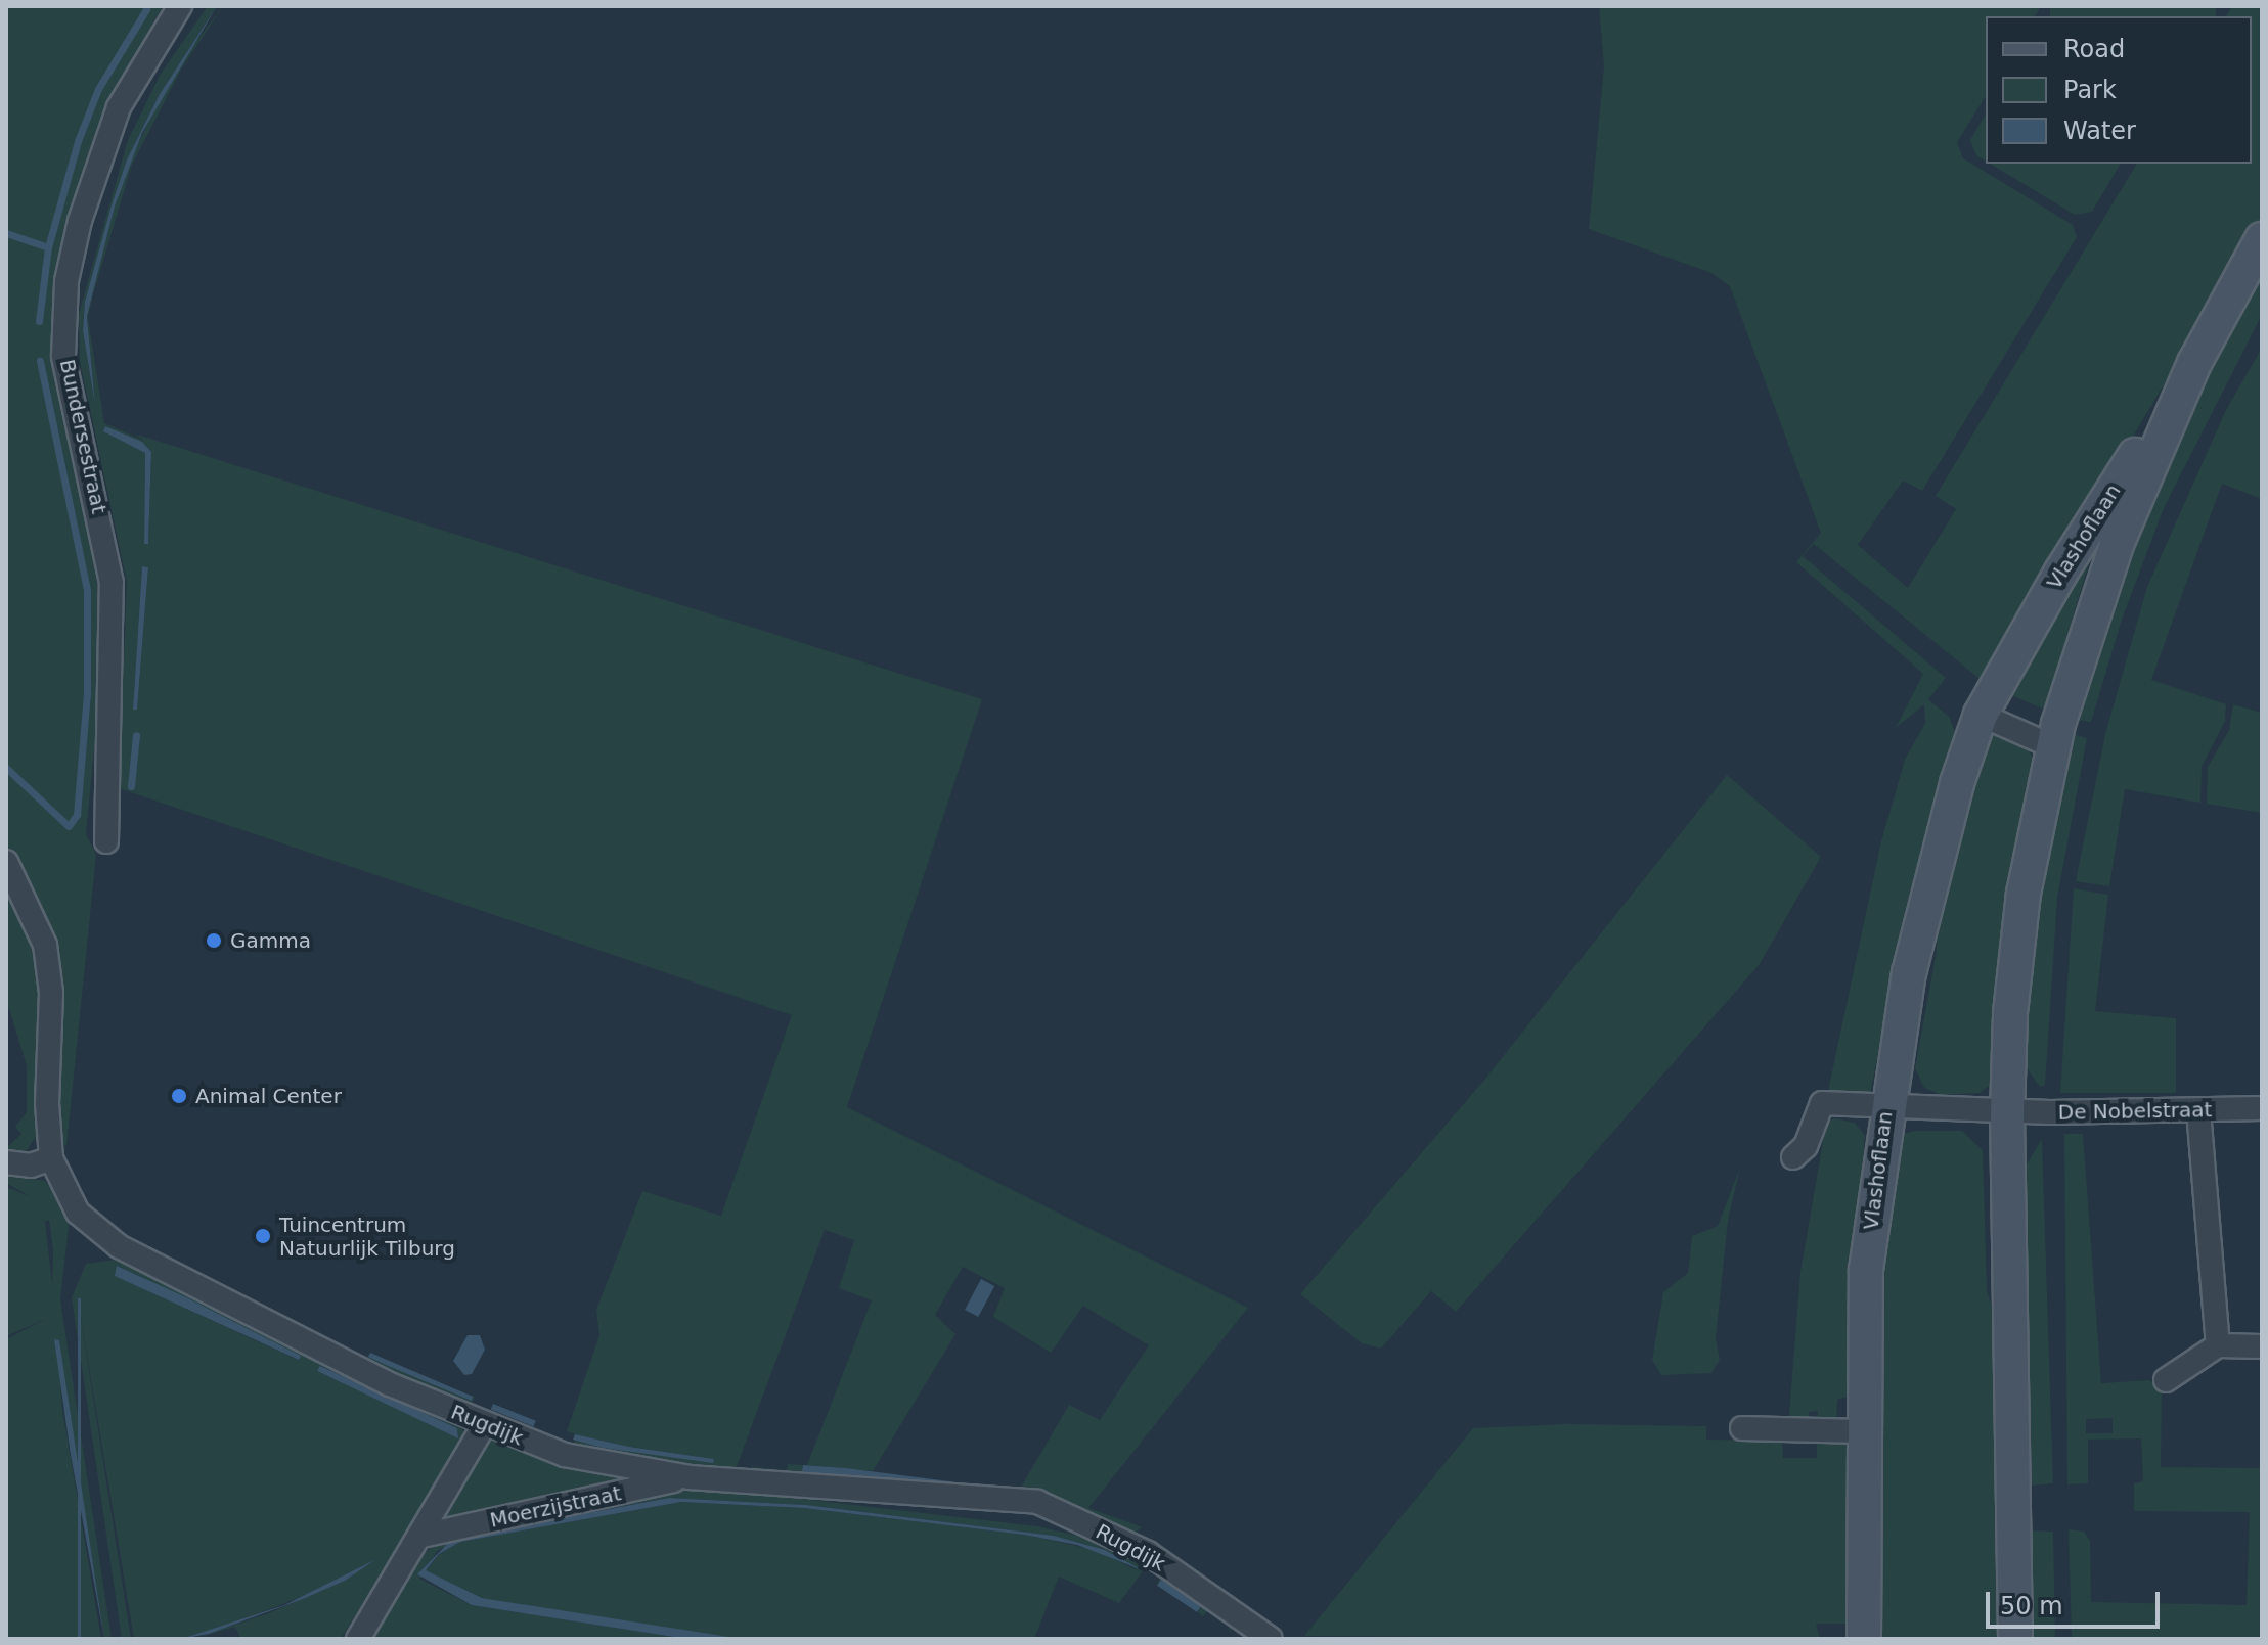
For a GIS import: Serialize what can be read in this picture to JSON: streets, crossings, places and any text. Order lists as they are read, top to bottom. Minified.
{"streets":{"street":["Bundersestraat","Vlashoflaan","De Nobelstraat","Rugdijk","Moerzijstraat"]},"crossings":[["Vlashoflaan","De Nobelstraat"],["Rugdijk","Moerzijstraat"]],"places":["Gamma","Animal Center","Tuincentrum Natuurlijk Tilburg"],"legend":["Road","Park","Water"],"scale_bar":"50 m"}
